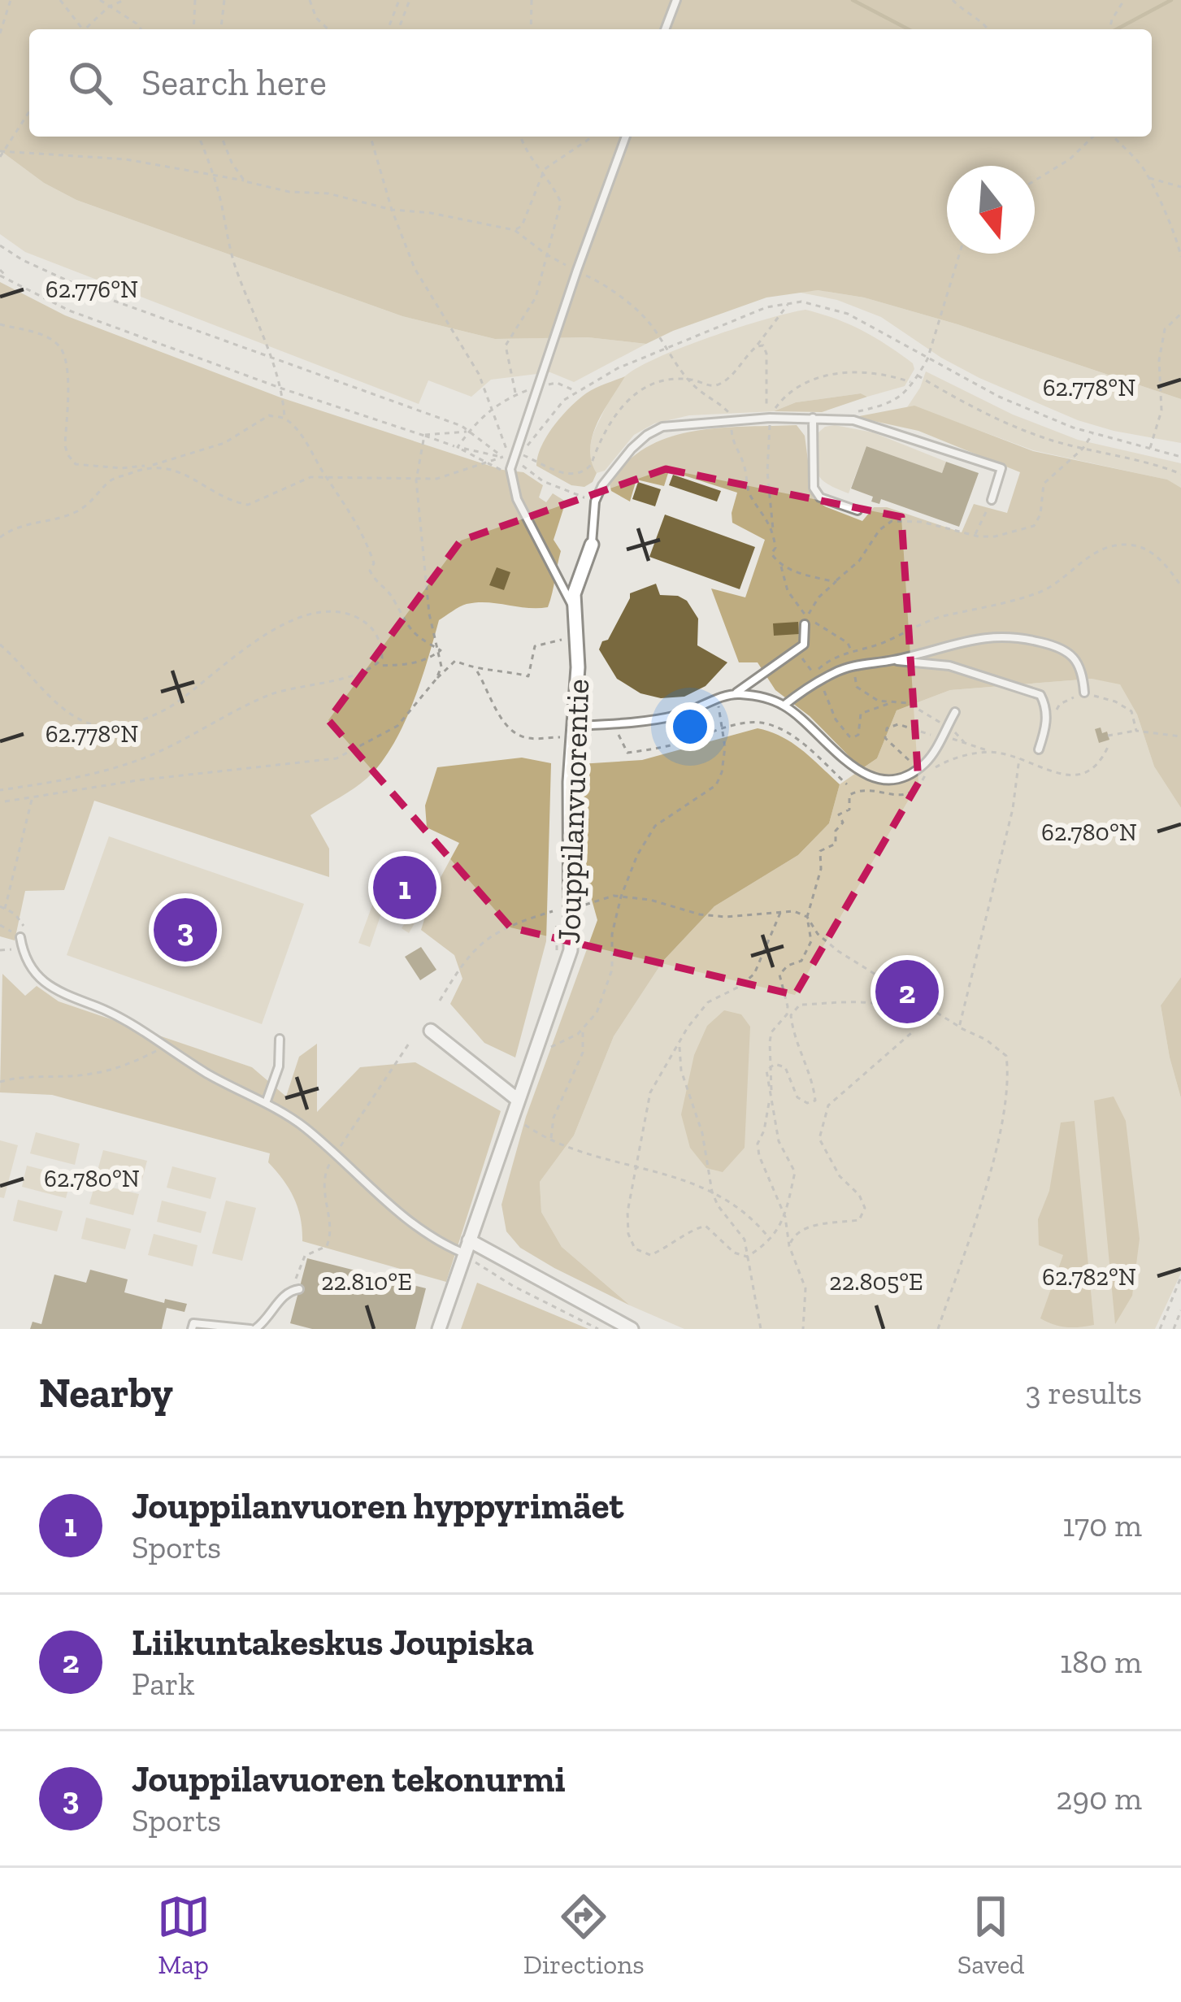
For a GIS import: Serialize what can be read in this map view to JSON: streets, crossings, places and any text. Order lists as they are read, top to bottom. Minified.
{"streets":{"street":["Jouppilanvuorentie"]},"north":"bottom","page":{"search":"Search here","pins":["1","3","2"],"heading":["Nearby","3 results"],"list":[{"mark":"1","name":"Jouppilanvuoren hyppyrimäet","note":"Sports","value":"170 m"},{"mark":"2","name":"Liikuntakeskus Joupiska","note":"Park","value":"180 m"},{"mark":"3","name":"Jouppilavuoren tekonurmi","note":"Sports","value":"290 m"}],"nav":["Map","Directions","Saved"]},"coordinates":["62.776°N","62.778°N","62.780°N","62.782°N","22.810°E","22.805°E"]}
